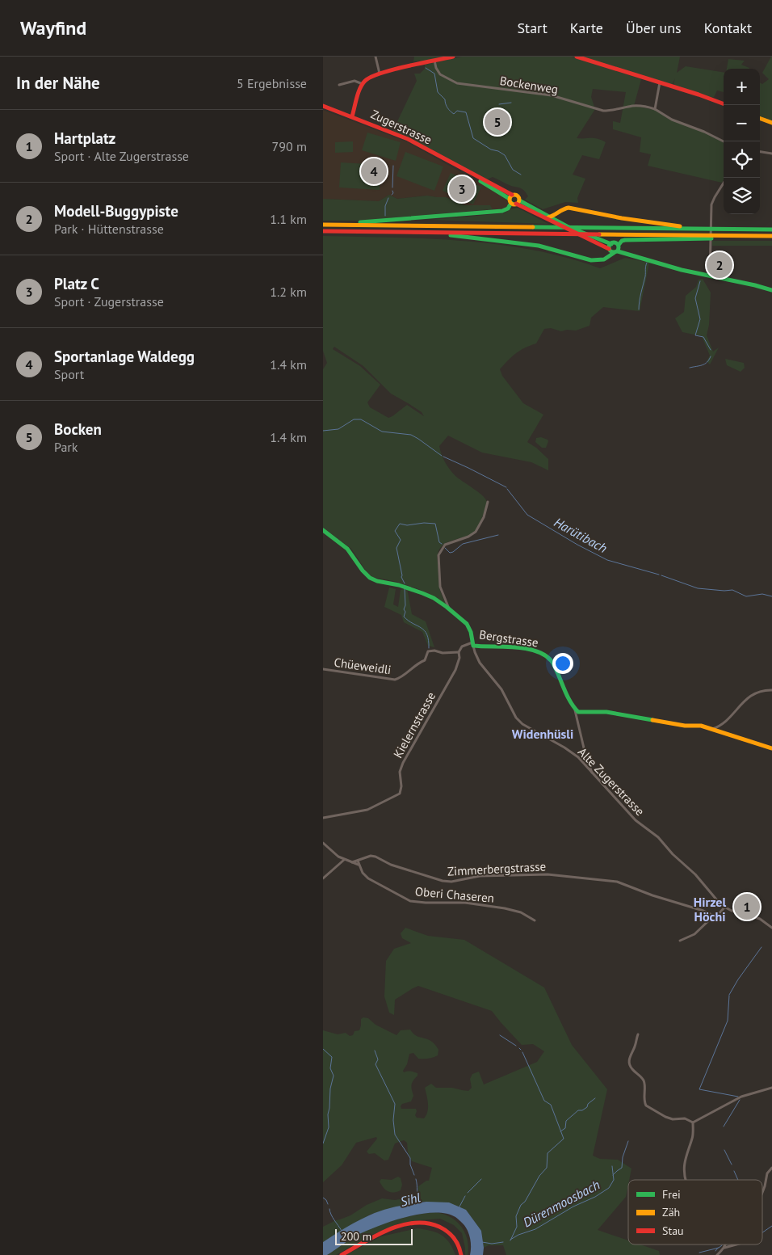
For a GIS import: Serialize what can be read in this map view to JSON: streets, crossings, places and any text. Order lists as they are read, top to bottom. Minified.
{"streets":{"main road":["Zugerstrasse","Bergstrasse"],"street":["Bockenweg","Chüeweidli","Kielernstrasse","Alte Zugerstrasse","Zimmerbergstrasse","Oberi Chaseren"]},"crossings":[["Bergstrasse","Alte Zugerstrasse"],["Chüeweidli","Kielernstrasse"]],"districts":["Widenhüsli","Hirzel Höchi"],"water":["Harütibach","Sihl","Dürenmoosbach"],"legend":["Frei","Zäh","Stau"],"scale_bar":"200 m","page":{"header":"Wayfind","nav":["Start","Karte","Über uns","Kontakt"],"heading":["In der Nähe","5 Ergebnisse"],"map_buttons":["+","−"],"pins":["5","4","3","2","1"],"list":[{"mark":"1","name":"Hartplatz","note":"Sport · Alte Zugerstrasse","value":"790 m"},{"mark":"2","name":"Modell-Buggypiste","note":"Park · Hüttenstrasse","value":"1.1 km"},{"mark":"3","name":"Platz C","note":"Sport · Zugerstrasse","value":"1.2 km"},{"mark":"4","name":"Sportanlage Waldegg","note":"Sport","value":"1.4 km"},{"mark":"5","name":"Bocken","note":"Park","value":"1.4 km"}],"scale":"200 m"}}
